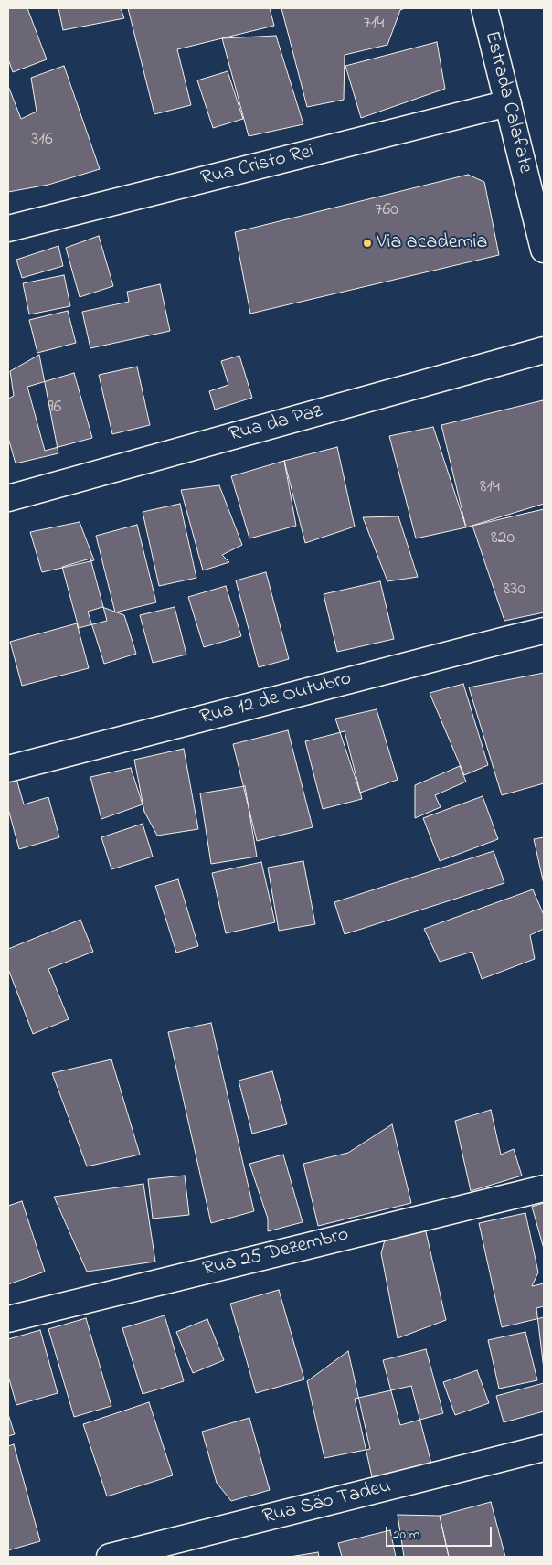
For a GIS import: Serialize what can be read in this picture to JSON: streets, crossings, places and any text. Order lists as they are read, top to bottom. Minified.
{"streets":{"street":["Estrada Calafate","Rua Cristo Rei","Rua da Paz","Rua 12 de Outubro","Rua 25 Dezembro","Rua São Tadeu"]},"crossings":[["Estrada Calafate","Rua Cristo Rei"]],"places":["Via academia"],"house_numbers":["714","316","760","96","814","820","830"],"scale_bar":"20 m"}
